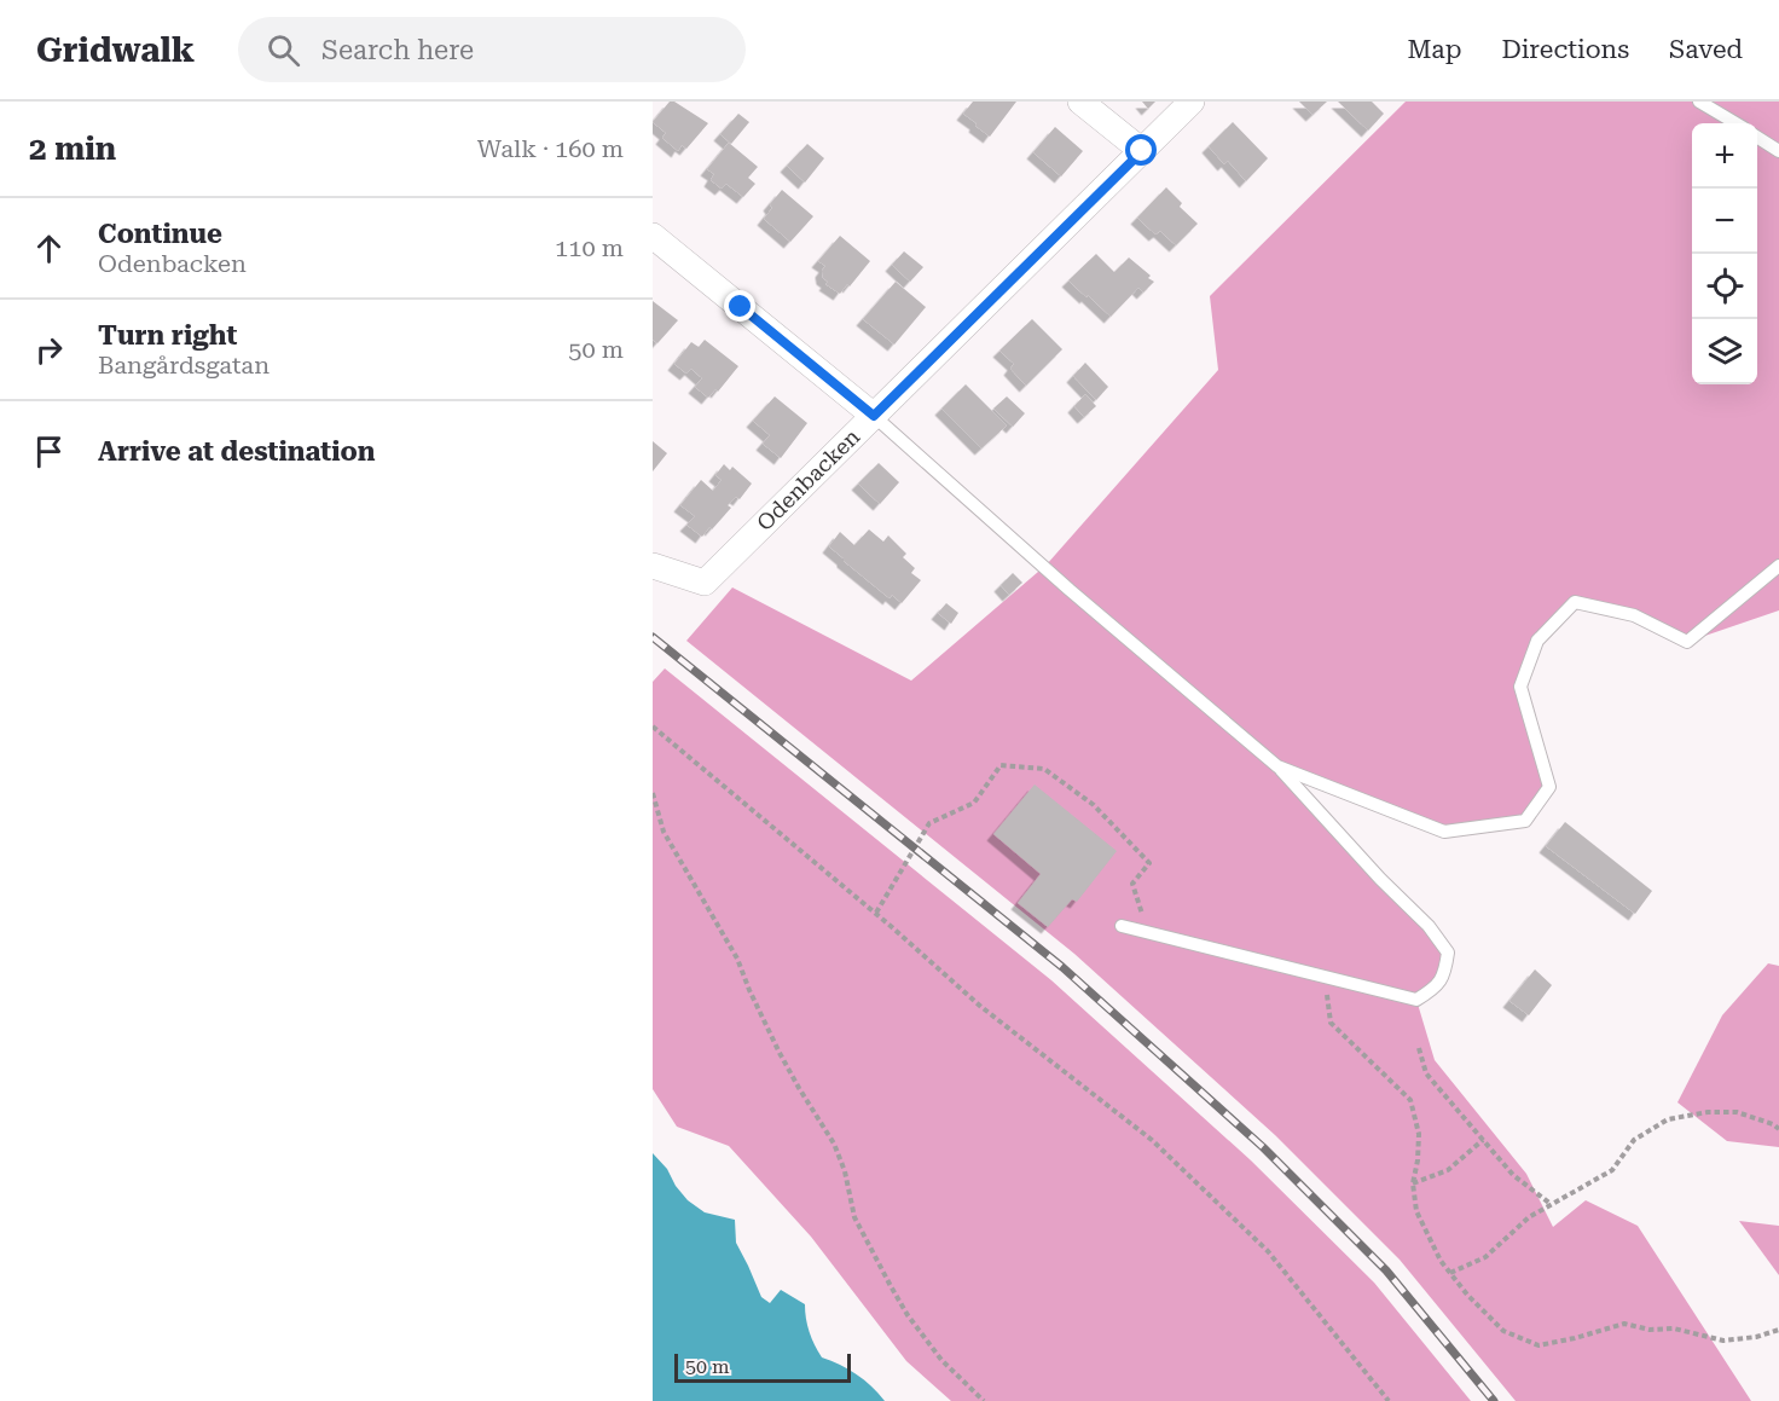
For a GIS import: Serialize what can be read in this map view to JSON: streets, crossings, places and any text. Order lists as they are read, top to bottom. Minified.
{"streets":{"street":["Odenbacken"]},"scale_bar":"50 m","page":{"header":"Gridwalk","search":"Search here","nav":["Map","Directions","Saved"],"heading":["2 min","Walk · 160 m"],"map_buttons":["+","−"],"list":[["Continue","Odenbacken","110 m"],["Turn right","Bangårdsgatan","50 m"],"Arrive at destination"],"scale":"50 m"}}
